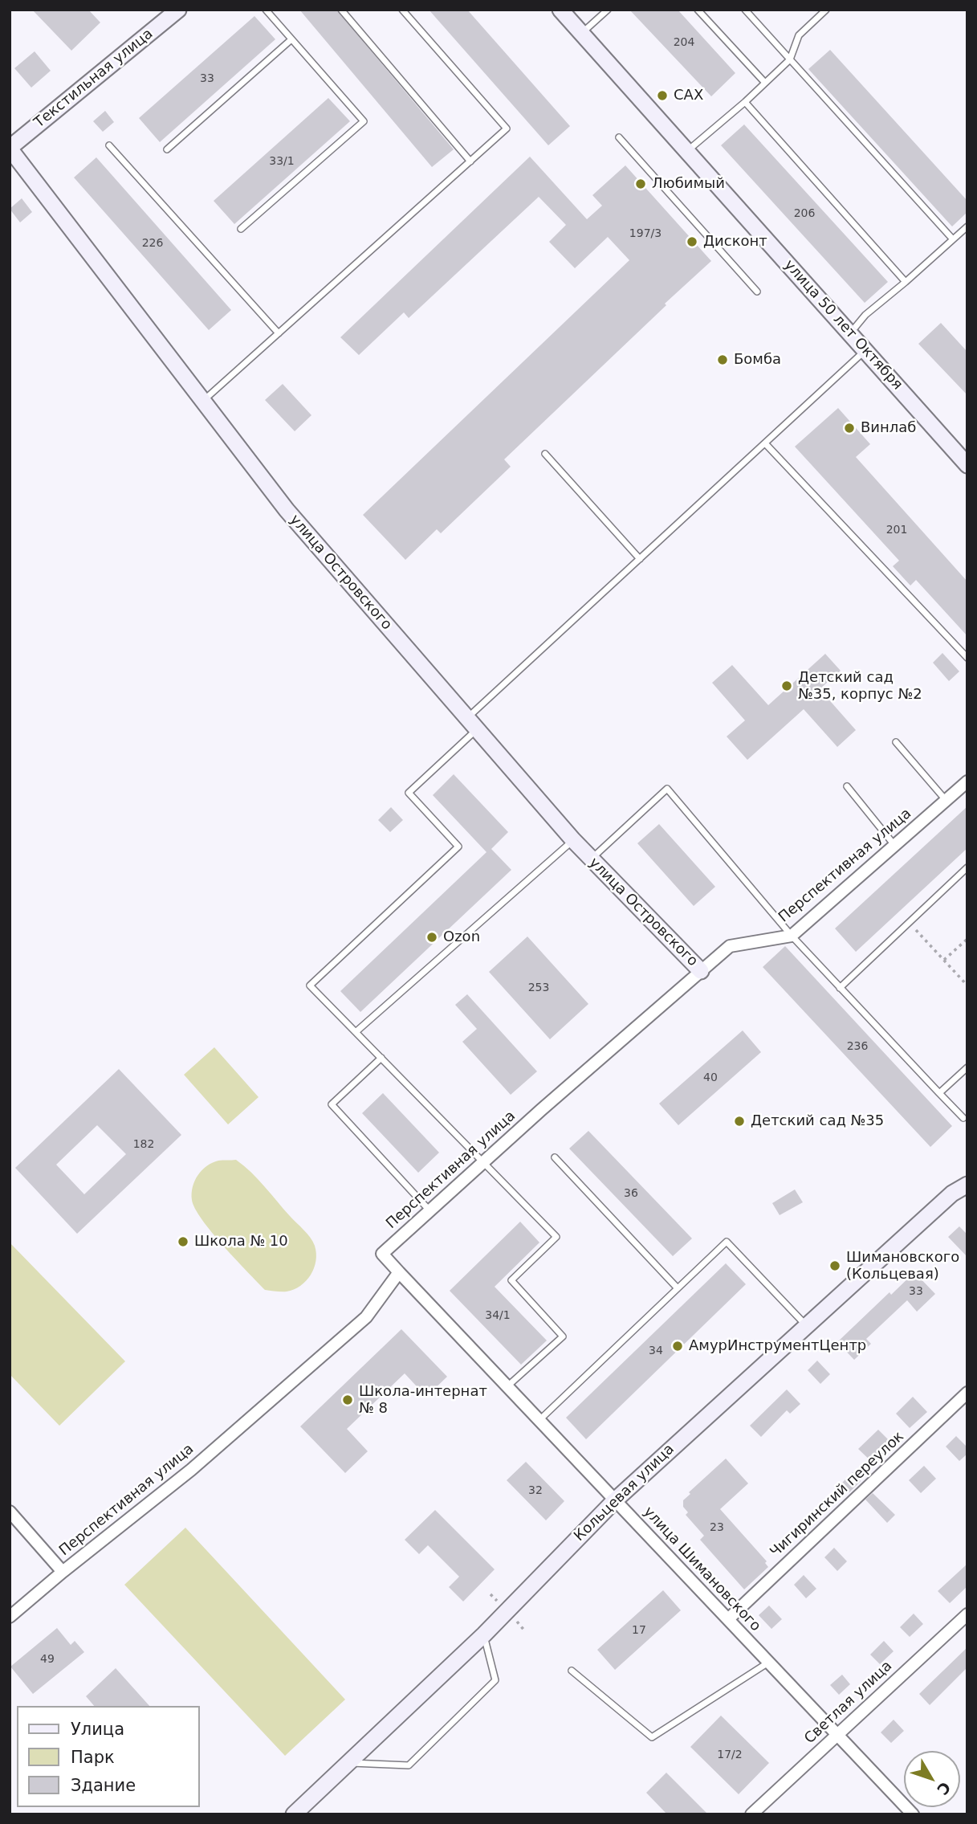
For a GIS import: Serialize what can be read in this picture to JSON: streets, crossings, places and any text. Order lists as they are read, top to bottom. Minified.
{"streets":{"street":["Текстильная улица","улица 50 лет Октября","улица Островского","Перспективная улица","Кольцевая улица","Чигиринский переулок","улица Шимановского","Светлая улица"]},"crossings":[["Текстильная улица","улица Островского"],["улица Островского","Перспективная улица"],["Перспективная улица","улица Шимановского"],["Кольцевая улица","улица Шимановского"],["Чигиринский переулок","улица Шимановского"],["улица Шимановского","Светлая улица"]],"places":["САХ","Любимый","Дисконт","Бомба","Винлаб","Детский сад №35, корпус №2","Ozon","Детский сад №35","Школа № 10","Шимановского (Кольцевая)","АмурИнструментЦентр","Школа-интернат № 8"],"house_numbers":["204","33","33/1","206","197/3","226","201","253","236","40","182","36","33","34/1","34","32","23","17","49","17/2"],"legend":["Улица","Парк","Здание"],"north":"bottom right"}
